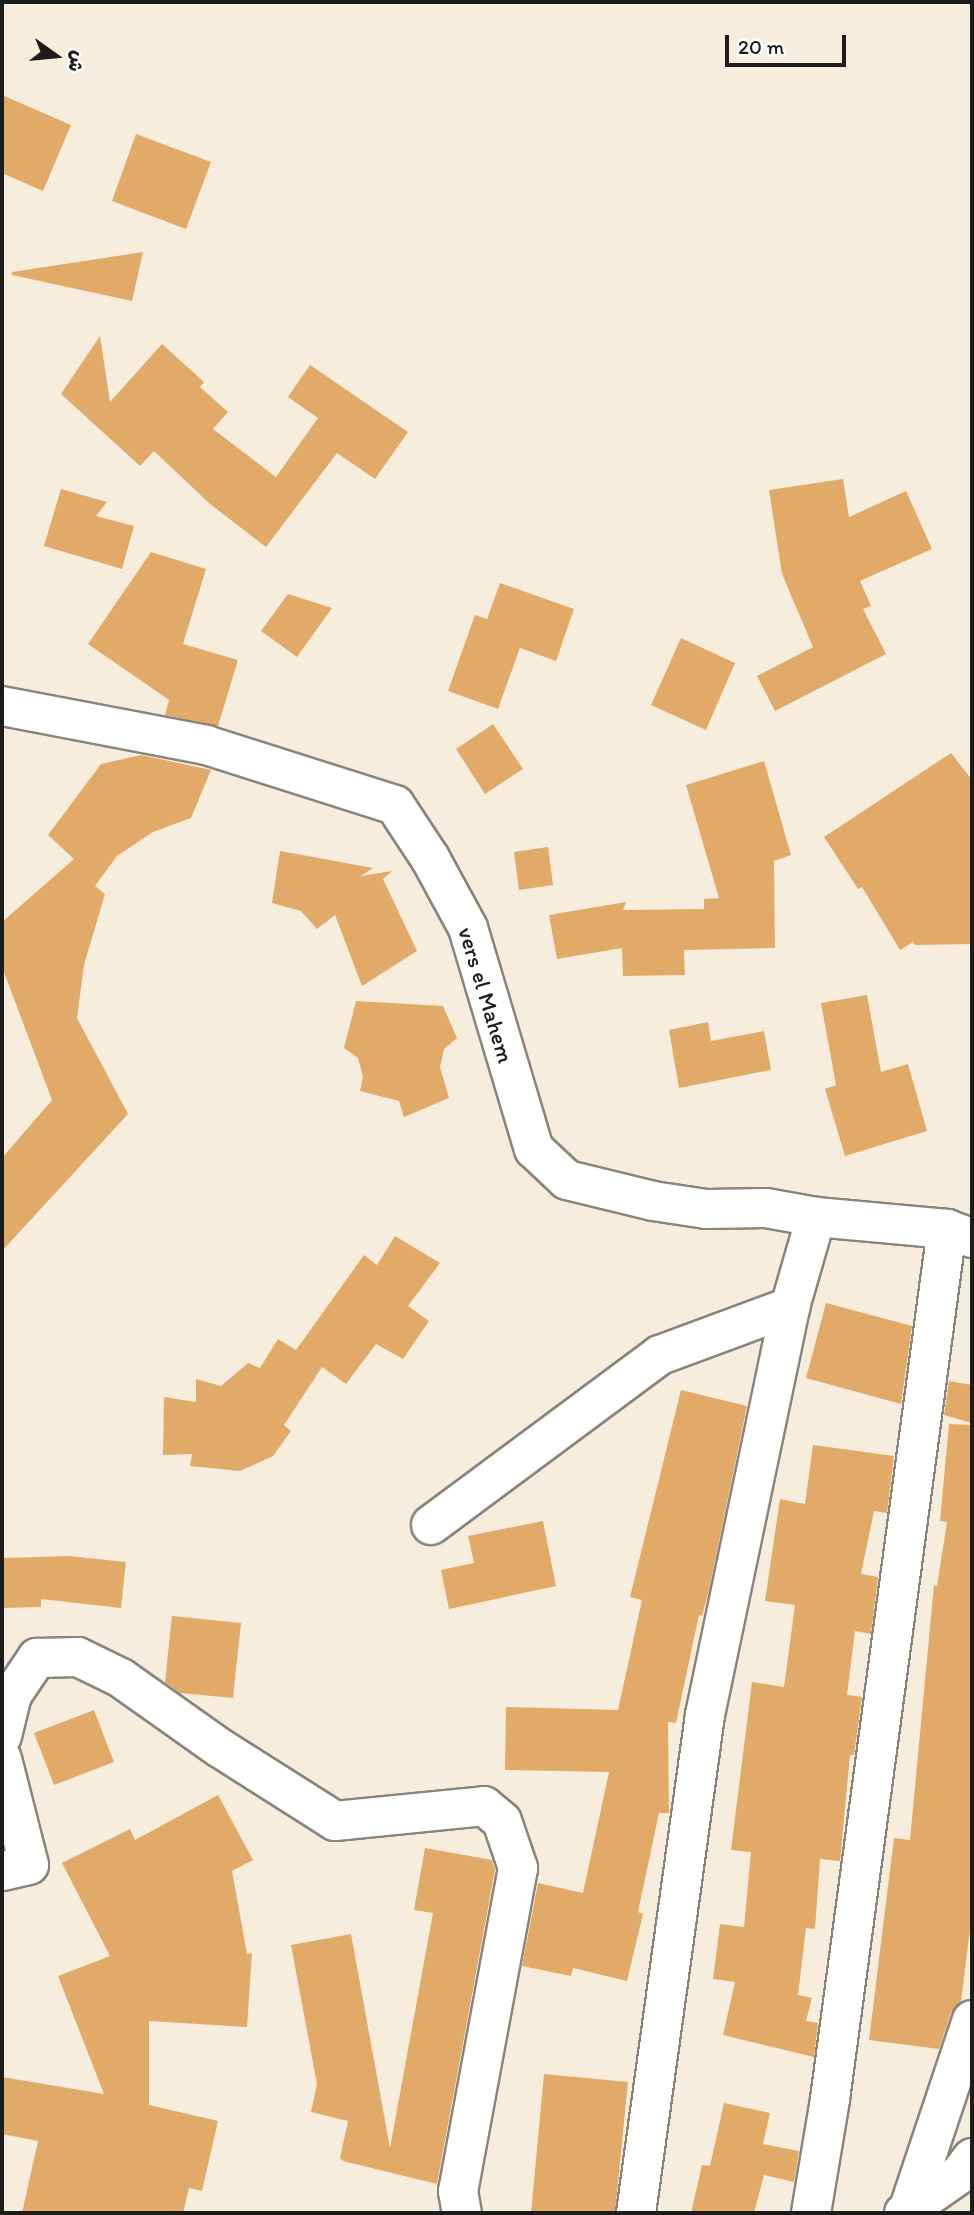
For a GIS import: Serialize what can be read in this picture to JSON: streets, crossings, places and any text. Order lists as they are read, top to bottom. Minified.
{"streets":{"street":["vers el Mahem"]},"scale_bar":"20 m","north":"right"}
